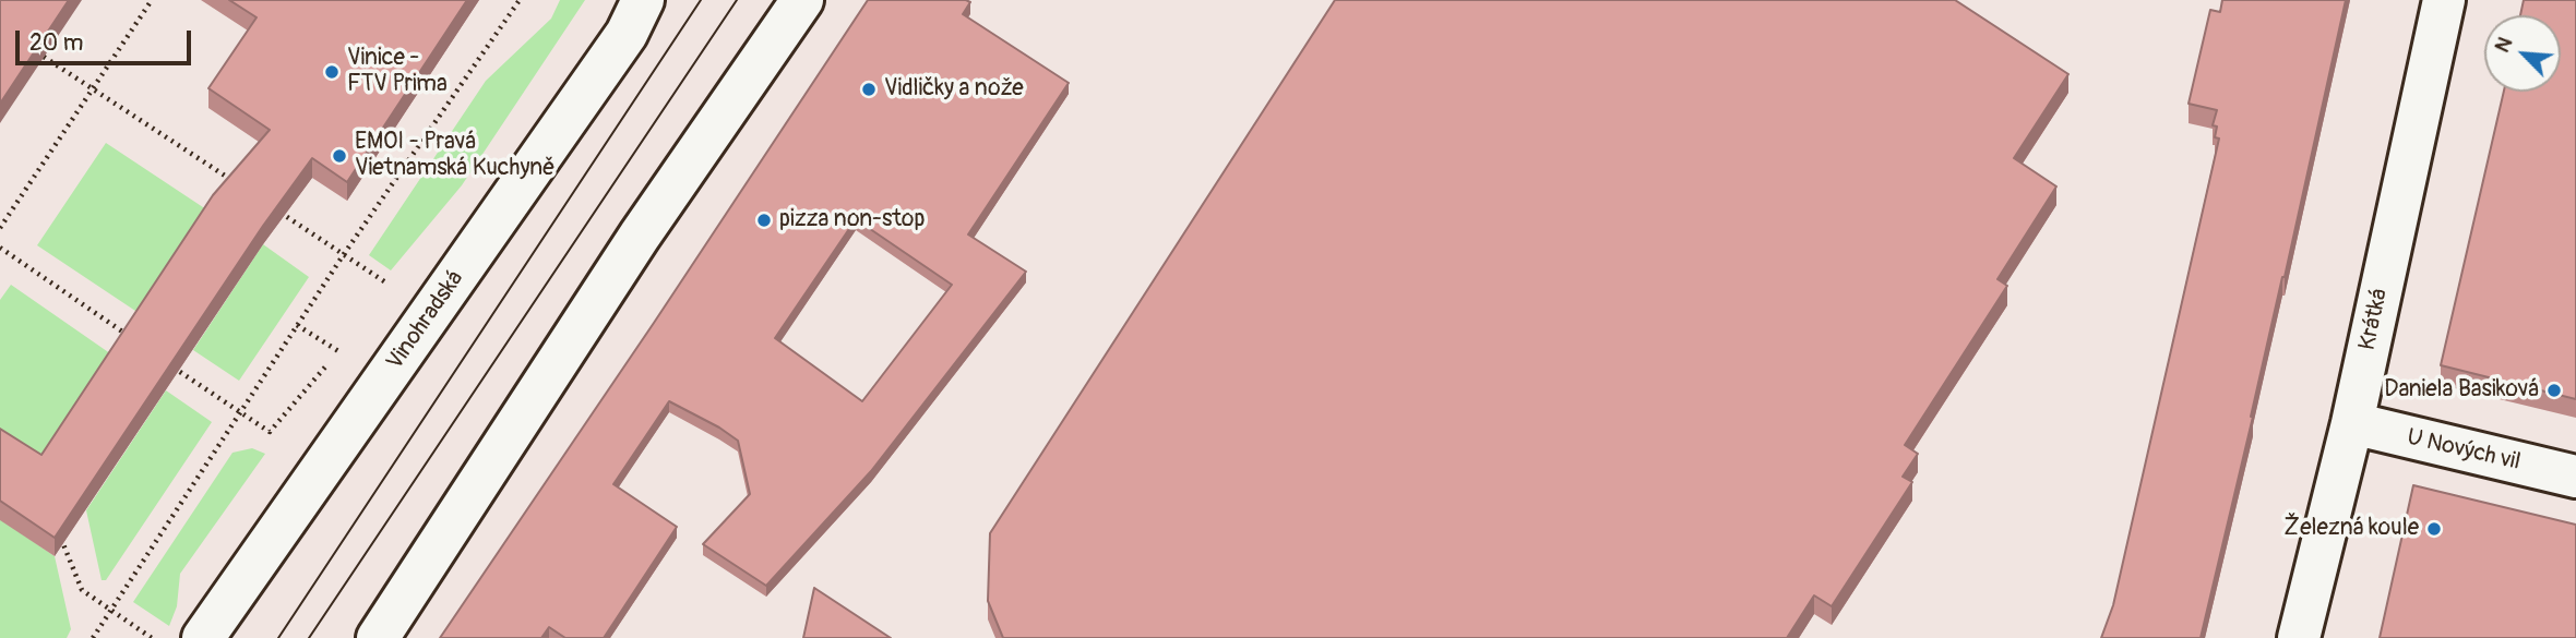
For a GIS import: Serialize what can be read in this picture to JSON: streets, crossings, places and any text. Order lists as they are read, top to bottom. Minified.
{"streets":{"main road":["Krátká","Vinohradská","U Nových vil"]},"crossings":[["Krátká","U Nových vil"]],"places":["Vinice - FTV Prima","Vidličky a nože","EMOI - Pravá Vietnamská Kuchyně","pizza non-stop","Daniela Basiková","Železná koule"],"scale_bar":"20 m","north":"top left"}
